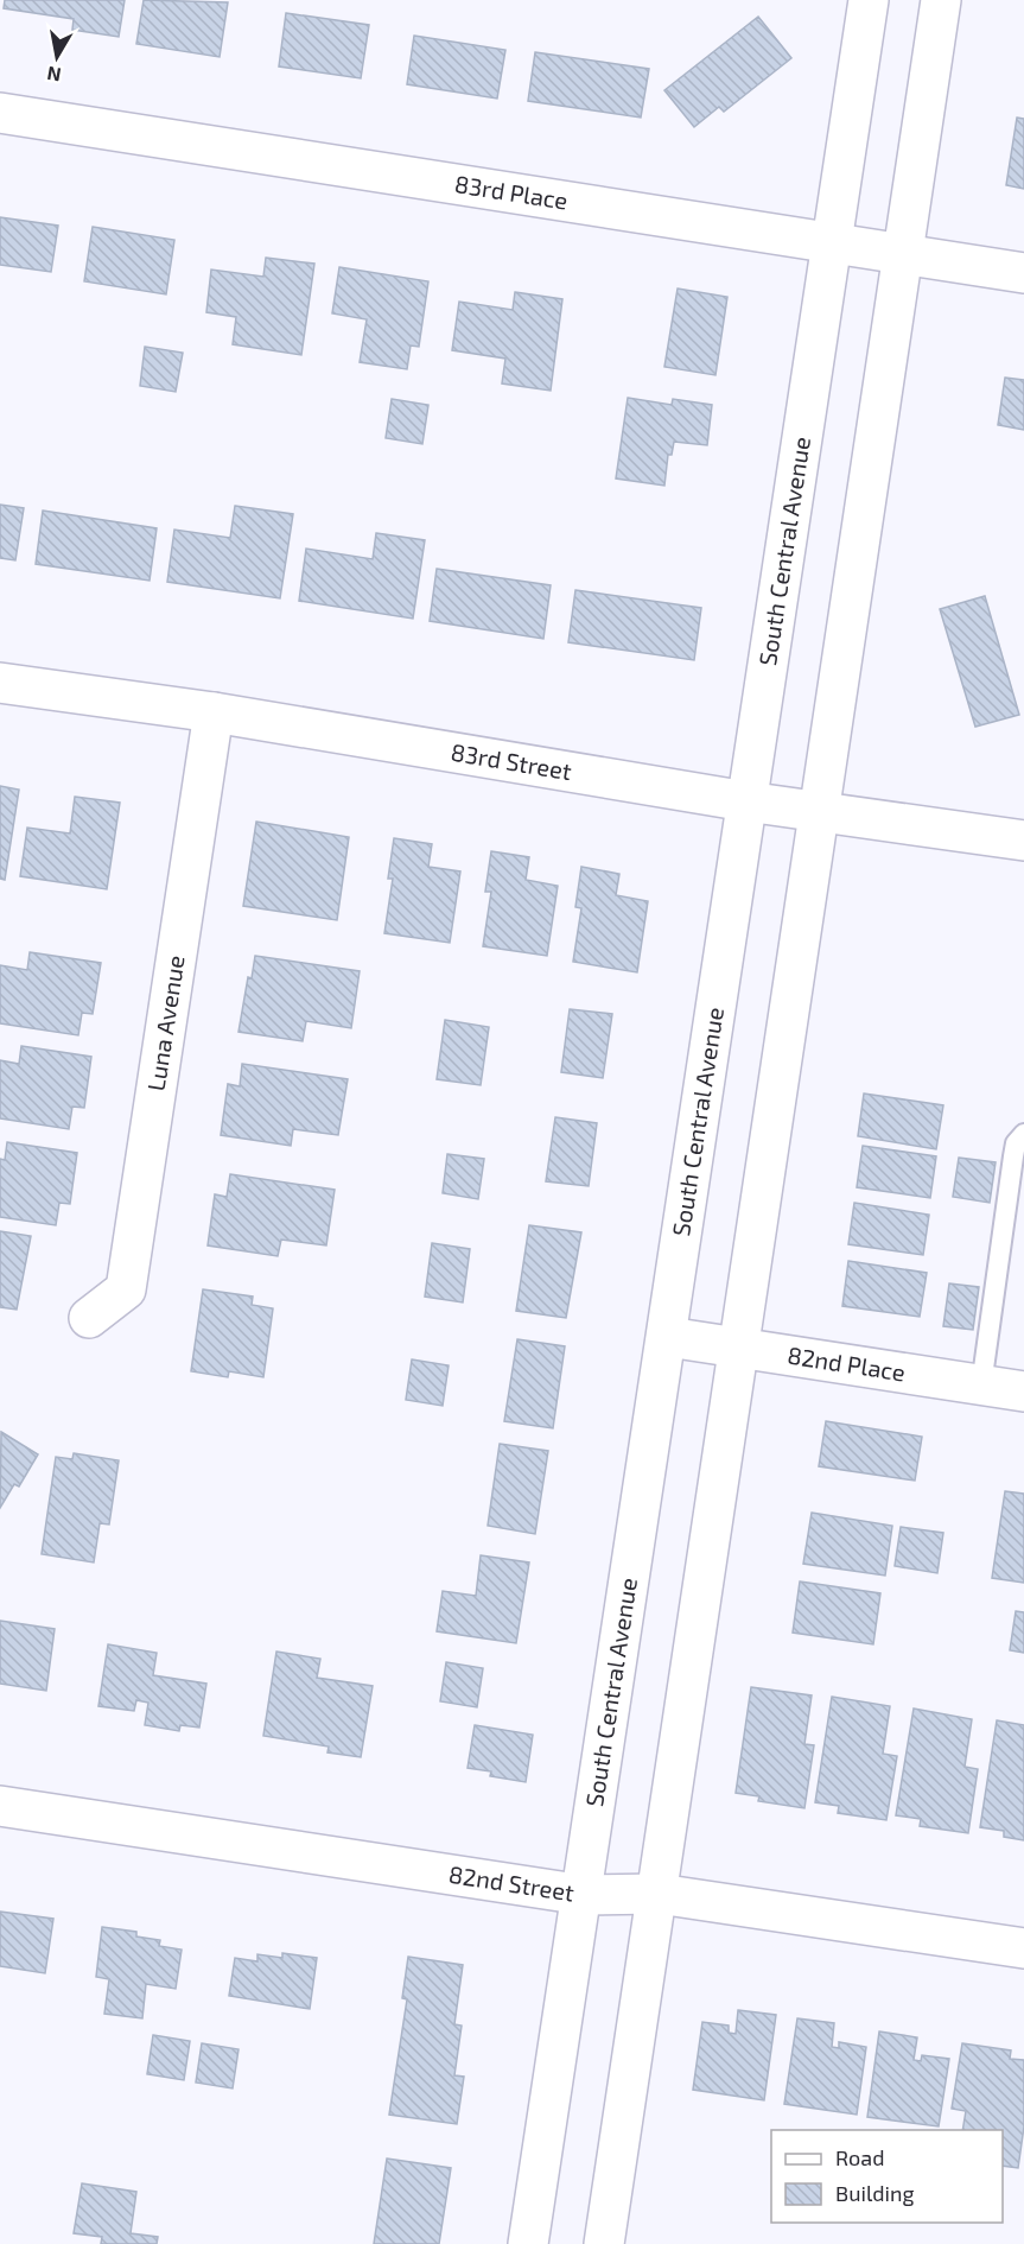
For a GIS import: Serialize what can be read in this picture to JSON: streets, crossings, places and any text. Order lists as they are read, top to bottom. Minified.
{"streets":{"street":["83rd Place","South Central Avenue","83rd Street","Luna Avenue","82nd Place","82nd Street"]},"crossings":[["83rd Place","South Central Avenue"],["South Central Avenue","83rd Street"],["South Central Avenue","82nd Place"],["South Central Avenue","82nd Street"],["83rd Street","Luna Avenue"]],"legend":["Road","Building"],"north":"bottom"}
